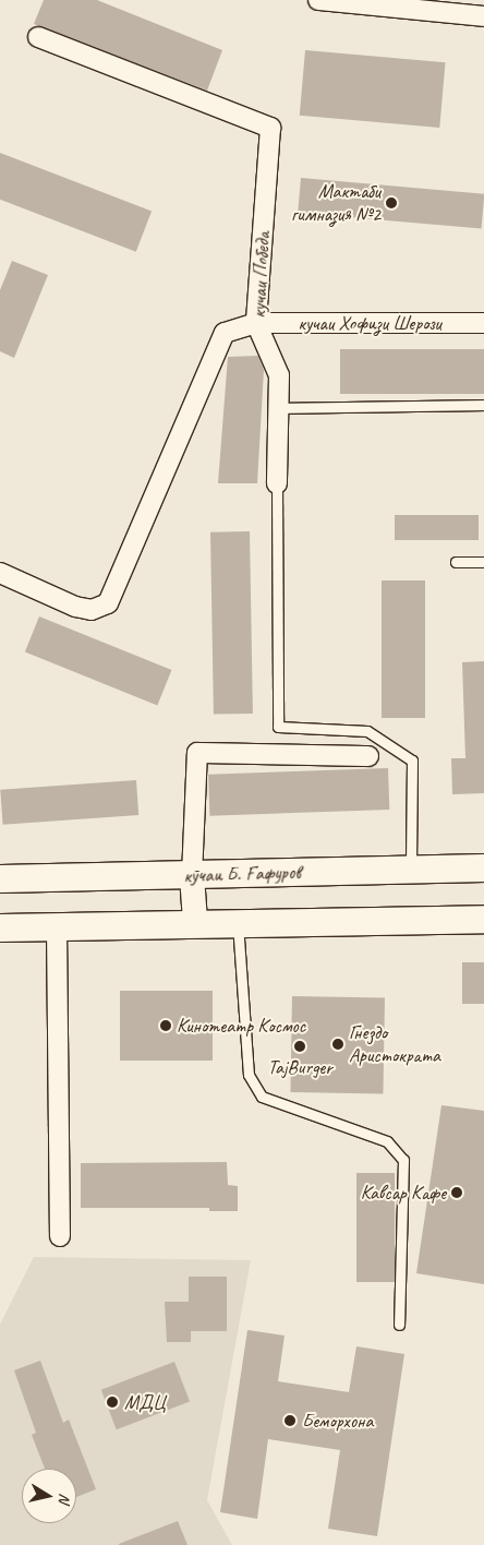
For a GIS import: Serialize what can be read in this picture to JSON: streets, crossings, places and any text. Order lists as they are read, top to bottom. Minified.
{"streets":{"main road":["кӯчаи Б. Ғафуров"],"street":["кучаи Победа","кучаи Хофизи Шерози"]},"crossings":[["кучаи Победа","кучаи Хофизи Шерози"]],"places":["Мактаби гимназия №2","Кинотеатр Космос","Гнездо Аристократа","TajBurger","Кавсар Кафе","МДЦ","Беморхона"],"north":"right"}
